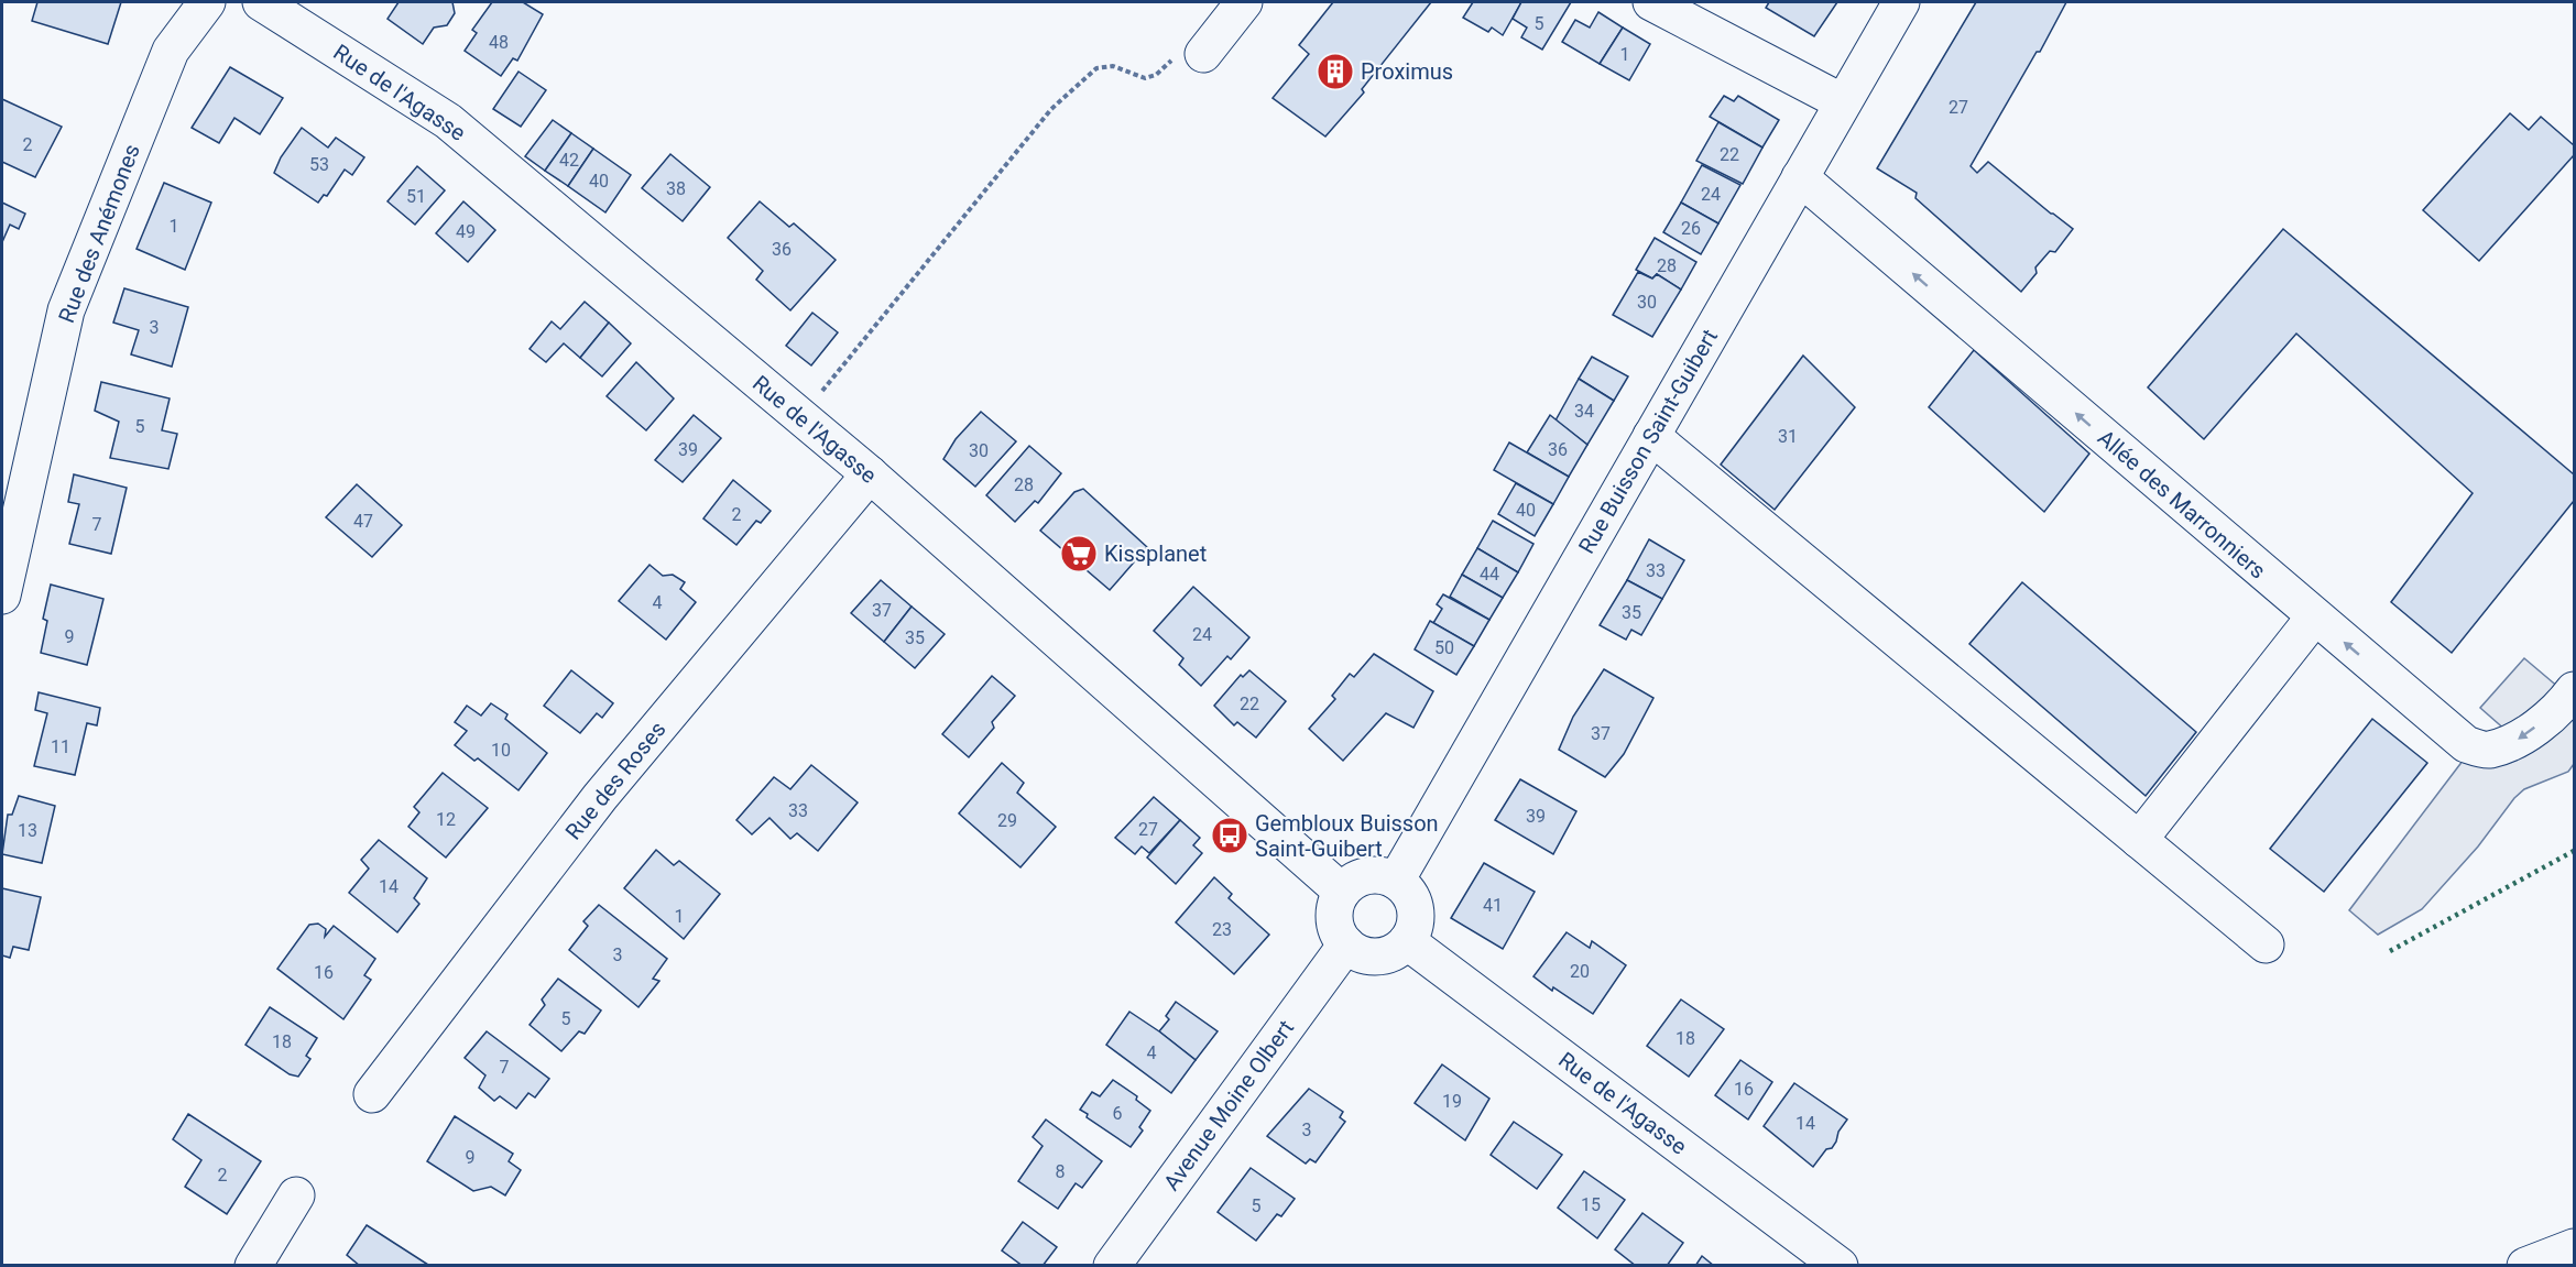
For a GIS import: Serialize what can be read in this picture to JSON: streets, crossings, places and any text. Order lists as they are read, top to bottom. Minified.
{"streets":{"street":["Rue de l'Agasse","Rue des Anémones","Rue Buisson Saint-Guibert","Allée des Marronniers","Rue des Roses","Avenue Moine Olbert"]},"crossings":[["Rue de l'Agasse","Rue Buisson Saint-Guibert"],["Rue de l'Agasse","Rue des Roses"],["Rue de l'Agasse","Avenue Moine Olbert"],["Rue Buisson Saint-Guibert","Allée des Marronniers"],["Rue Buisson Saint-Guibert","Avenue Moine Olbert"]],"places":{"building":["Proximus"],"supermarket":["Kissplanet"],"bus stop":["Gembloux Buisson Saint-Guibert"]},"house_numbers":["5","48","1","27","2","22","42","53","40","38","24","51","1","26","49","36","28","30","3","34","5","31","39","36","30","28","40","2","47","7","33","44","4","37","35","24","9","35","50","22","37","11","10","33","39","12","29","27","13","14","41","1","23","3","20","16","5","18","18","4","7","16","19","6","14","3","9","8","2","15","5"]}
